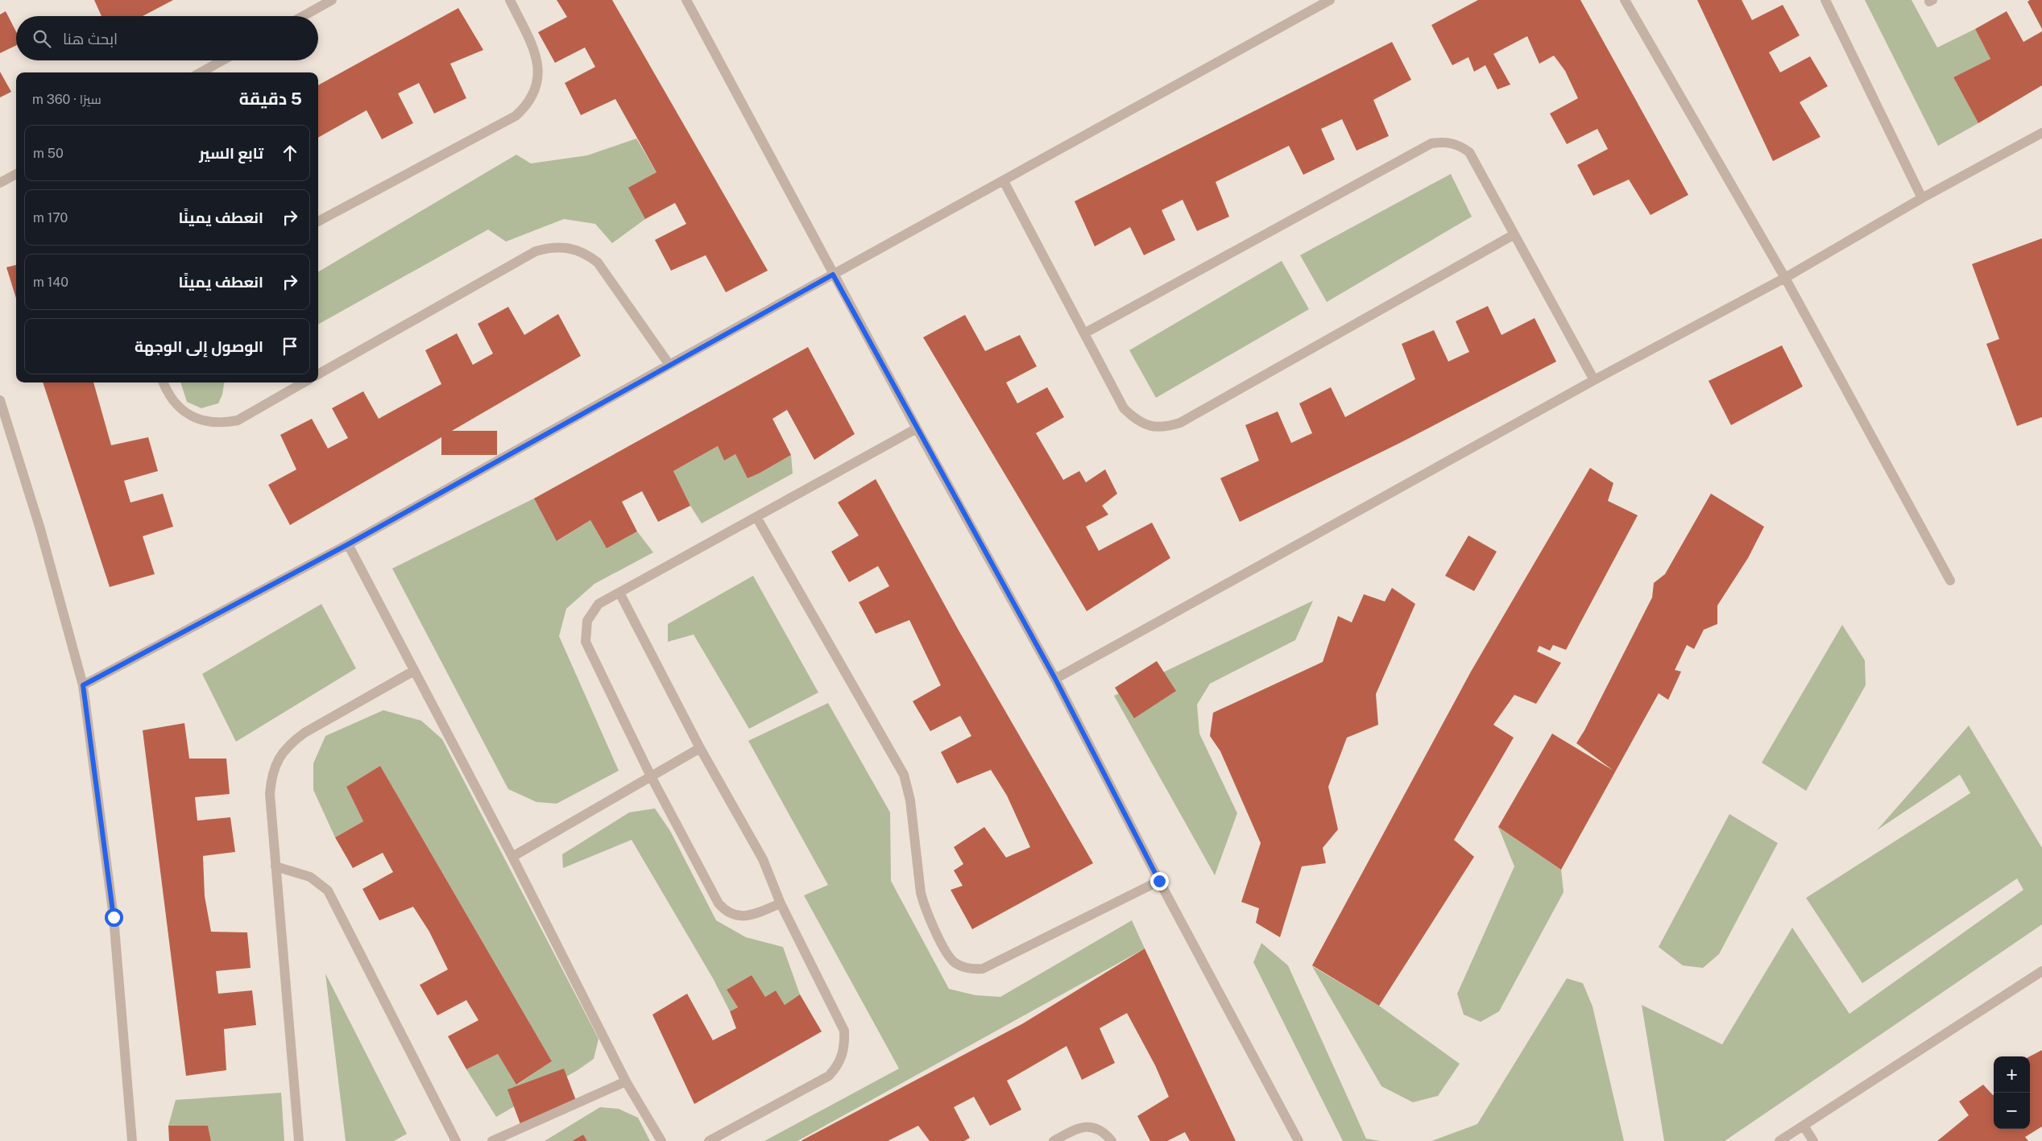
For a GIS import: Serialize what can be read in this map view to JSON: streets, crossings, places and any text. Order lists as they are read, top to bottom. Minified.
{"page":{"search":"ابحث هنا","heading":["5 دقيقة","سيرًا · 360 m"],"list":[["تابع السير","50 m"],["انعطف يمينًا","170 m"],["انعطف يمينًا","140 m"],"الوصول إلى الوجهة"],"map_buttons":["+","−"]}}
